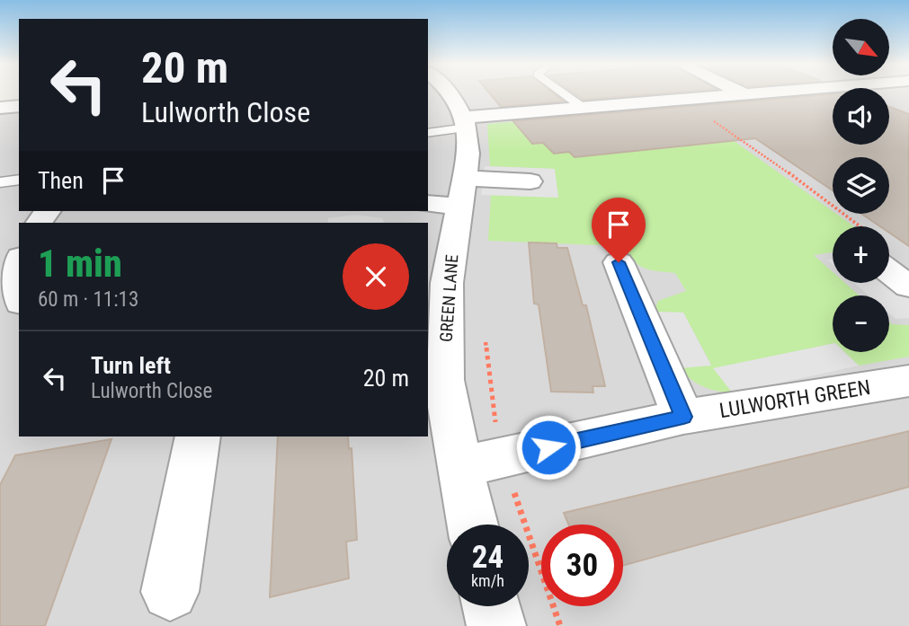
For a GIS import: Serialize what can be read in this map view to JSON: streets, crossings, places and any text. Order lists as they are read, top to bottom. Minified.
{"streets":{"street":["GREEN LANE","LULWORTH GREEN"]},"crossings":[["GREEN LANE","LULWORTH GREEN"]],"north":"bottom right","page":{"map_buttons":["+","−"],"turn":["20 m","Lulworth Close"],"then":"Then","heading":["1 min","60 m · 11:13"],"list":[{"name":"Turn left","note":"Lulworth Close","value":"20 m"}],"speed":"24 km/h","limit":"30"}}
